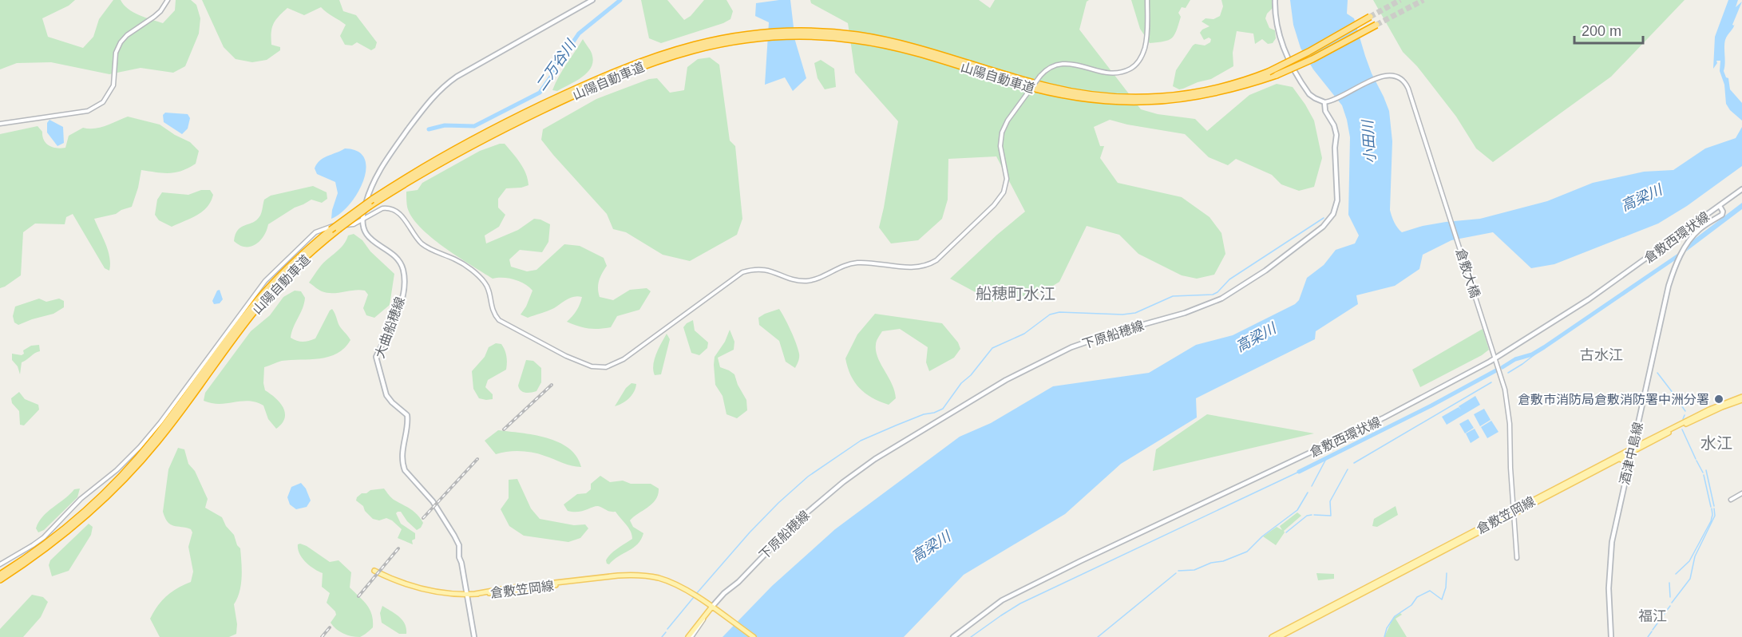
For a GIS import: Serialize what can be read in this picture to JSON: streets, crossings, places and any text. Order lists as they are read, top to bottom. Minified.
{"streets":{"highway":["山陽自動車道"],"main road":["倉敷西環状線","大曲船穂線","下原船穂線","酒津中島線","倉敷笠岡線"],"street":["倉敷大橋"]},"crossings":[["倉敷西環状線","倉敷大橋"],["倉敷西環状線","酒津中島線"],["倉敷大橋","下原船穂線"],["倉敷大橋","倉敷笠岡線"],["大曲船穂線","倉敷笠岡線"],["下原船穂線","倉敷笠岡線"],["酒津中島線","倉敷笠岡線"]],"districts":["船穂町水江","古水江","水江","福江"],"water":["二万谷川","小田川","高梁川"],"places":["倉敷市消防局倉敷消防署中洲分署"],"scale_bar":"200 m"}
